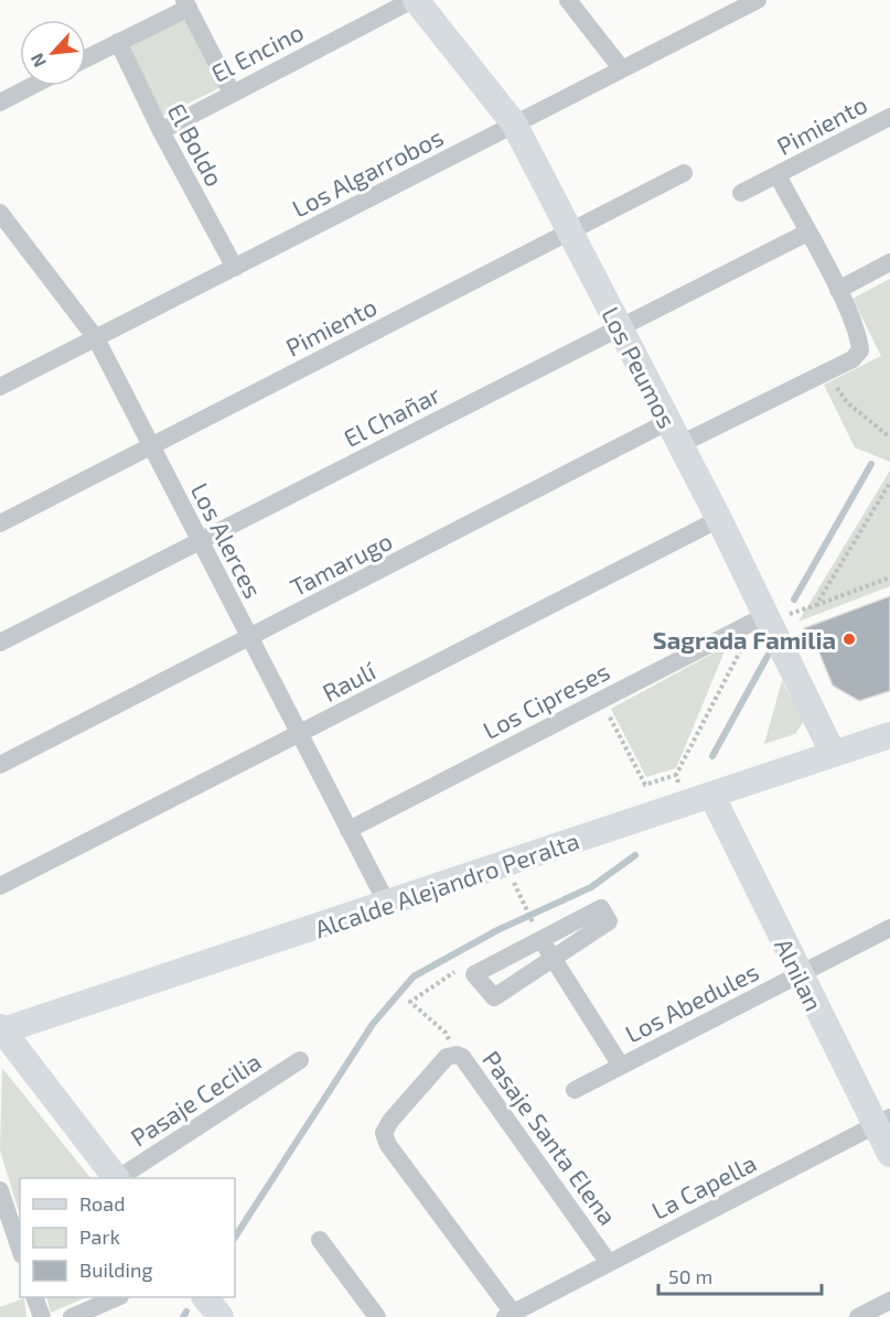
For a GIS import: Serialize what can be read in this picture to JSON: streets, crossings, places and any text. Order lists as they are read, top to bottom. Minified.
{"streets":{"street":["El Encino","Pimiento","El Boldo","Los Algarrobos","Los Peumos","El Chañar","Los Alerces","Tamarugo","Raulí","Los Cipreses","Alcalde Alejandro Peralta","Alnilan","Los Abedules","Pasaje Cecilia","Pasaje Santa Elena","La Capella"]},"crossings":[["El Encino","El Boldo"],["El Encino","Los Peumos"],["Pimiento","Los Peumos"],["Pimiento","Los Alerces"],["Pimiento","Tamarugo"],["El Boldo","Los Algarrobos"],["Los Algarrobos","Los Peumos"],["Los Algarrobos","Los Alerces"],["Los Peumos","El Chañar"],["Los Peumos","Tamarugo"],["Los Peumos","Raulí"],["Los Peumos","Los Cipreses"],["Los Peumos","Alcalde Alejandro Peralta"],["El Chañar","Los Alerces"],["El Chañar","Tamarugo"],["Los Alerces","Tamarugo"],["Los Alerces","Raulí"],["Los Alerces","Los Cipreses"],["Los Alerces","Alcalde Alejandro Peralta"],["Alcalde Alejandro Peralta","Alnilan"],["Alnilan","Los Abedules"],["Alnilan","La Capella"],["Pasaje Santa Elena","La Capella"]],"places":["Sagrada Familia"],"legend":["Road","Park","Building"],"scale_bar":"50 m","north":"bottom left"}
